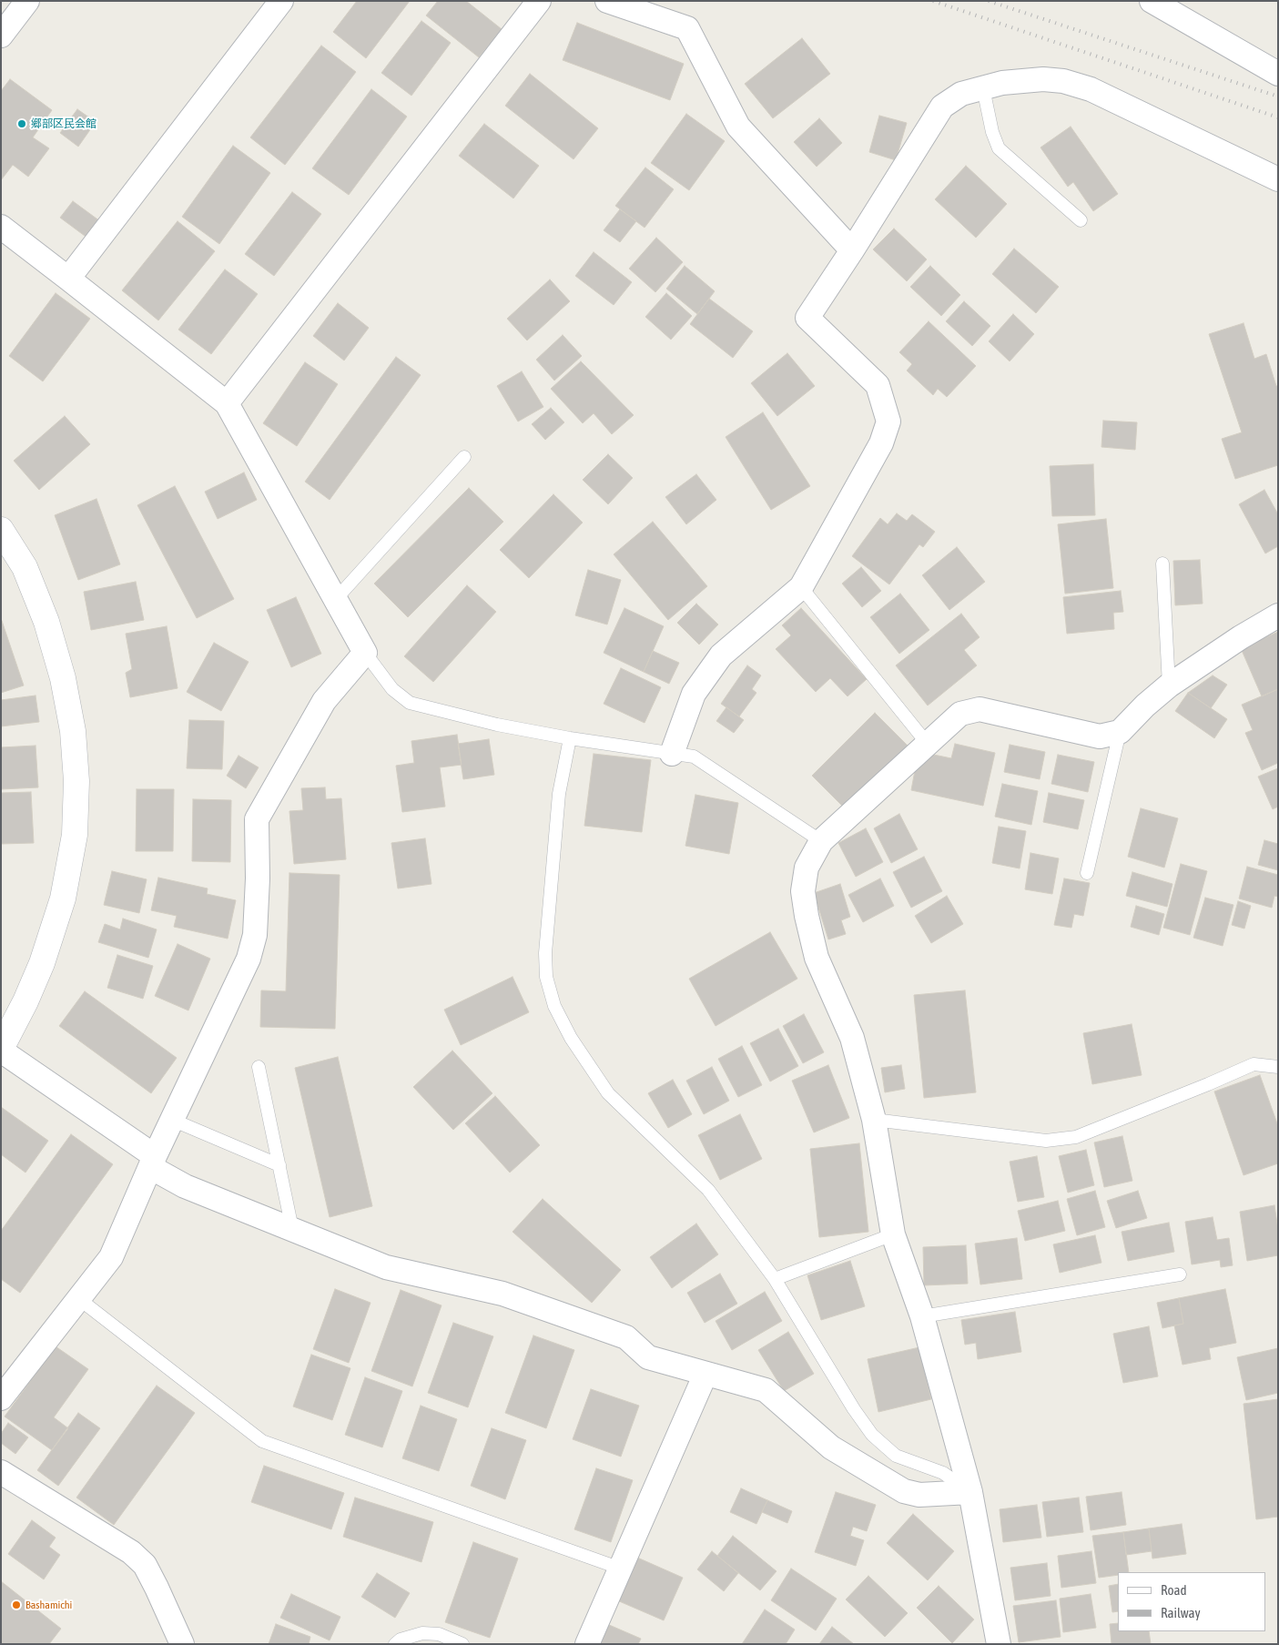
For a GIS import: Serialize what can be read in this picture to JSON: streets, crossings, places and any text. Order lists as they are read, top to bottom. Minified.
{"places":["郷部区民会館","Bashamichi"],"legend":["Road","Railway"]}
